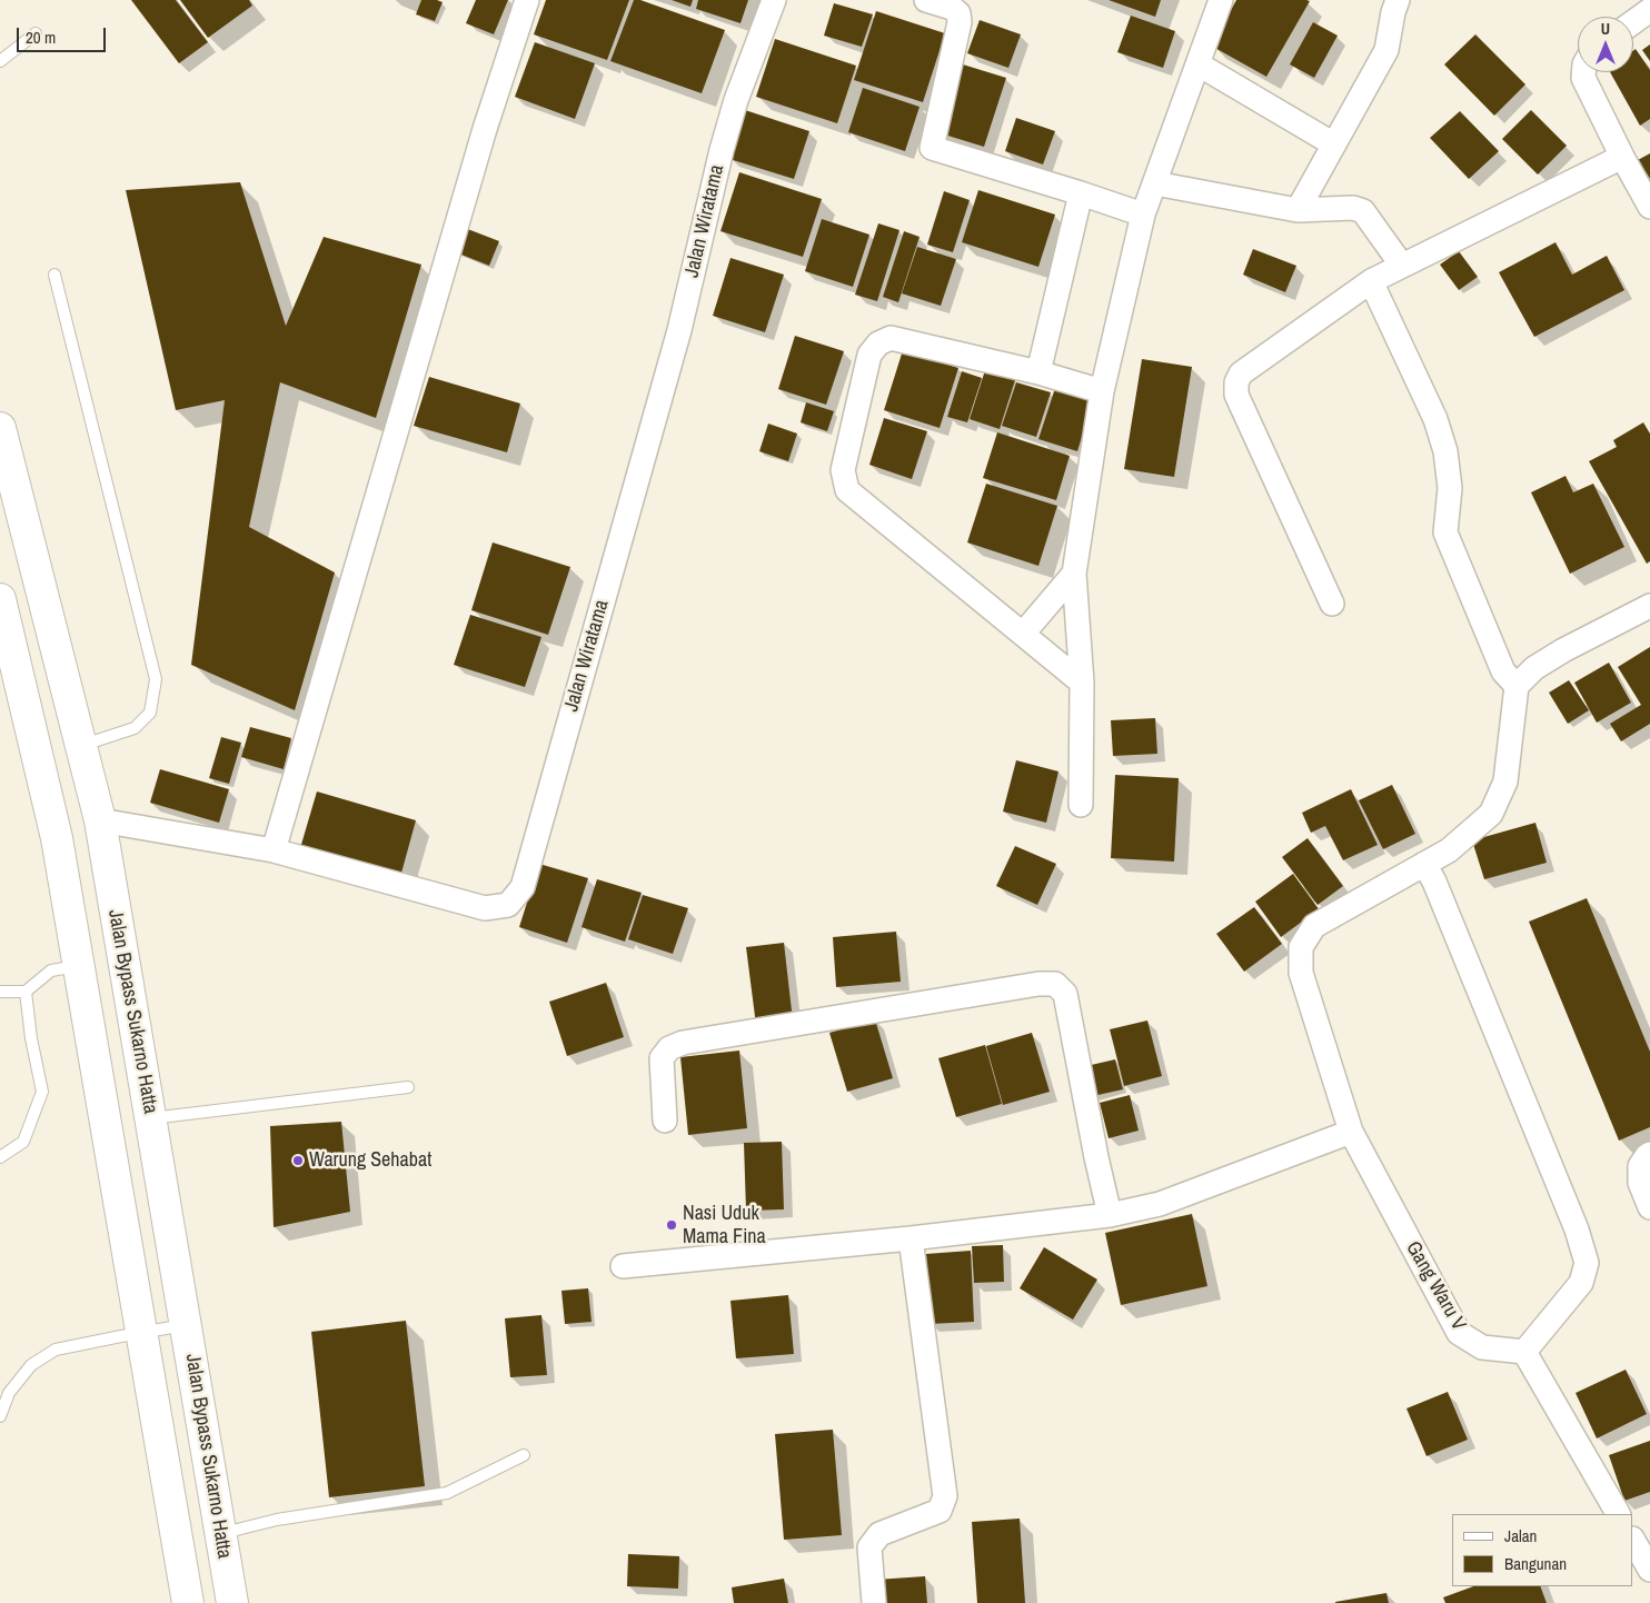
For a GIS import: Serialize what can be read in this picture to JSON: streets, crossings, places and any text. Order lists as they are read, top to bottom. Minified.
{"streets":{"highway":["Jalan Bypass Sukarno Hatta"],"street":["Jalan Wiratama","Gang Waru V"]},"crossings":[["Jalan Wiratama","Jalan Bypass Sukarno Hatta"]],"places":["Warung Sehabat","Nasi Uduk Mama Fina"],"legend":["Jalan","Bangunan"],"scale_bar":"20 m","north":"top"}
